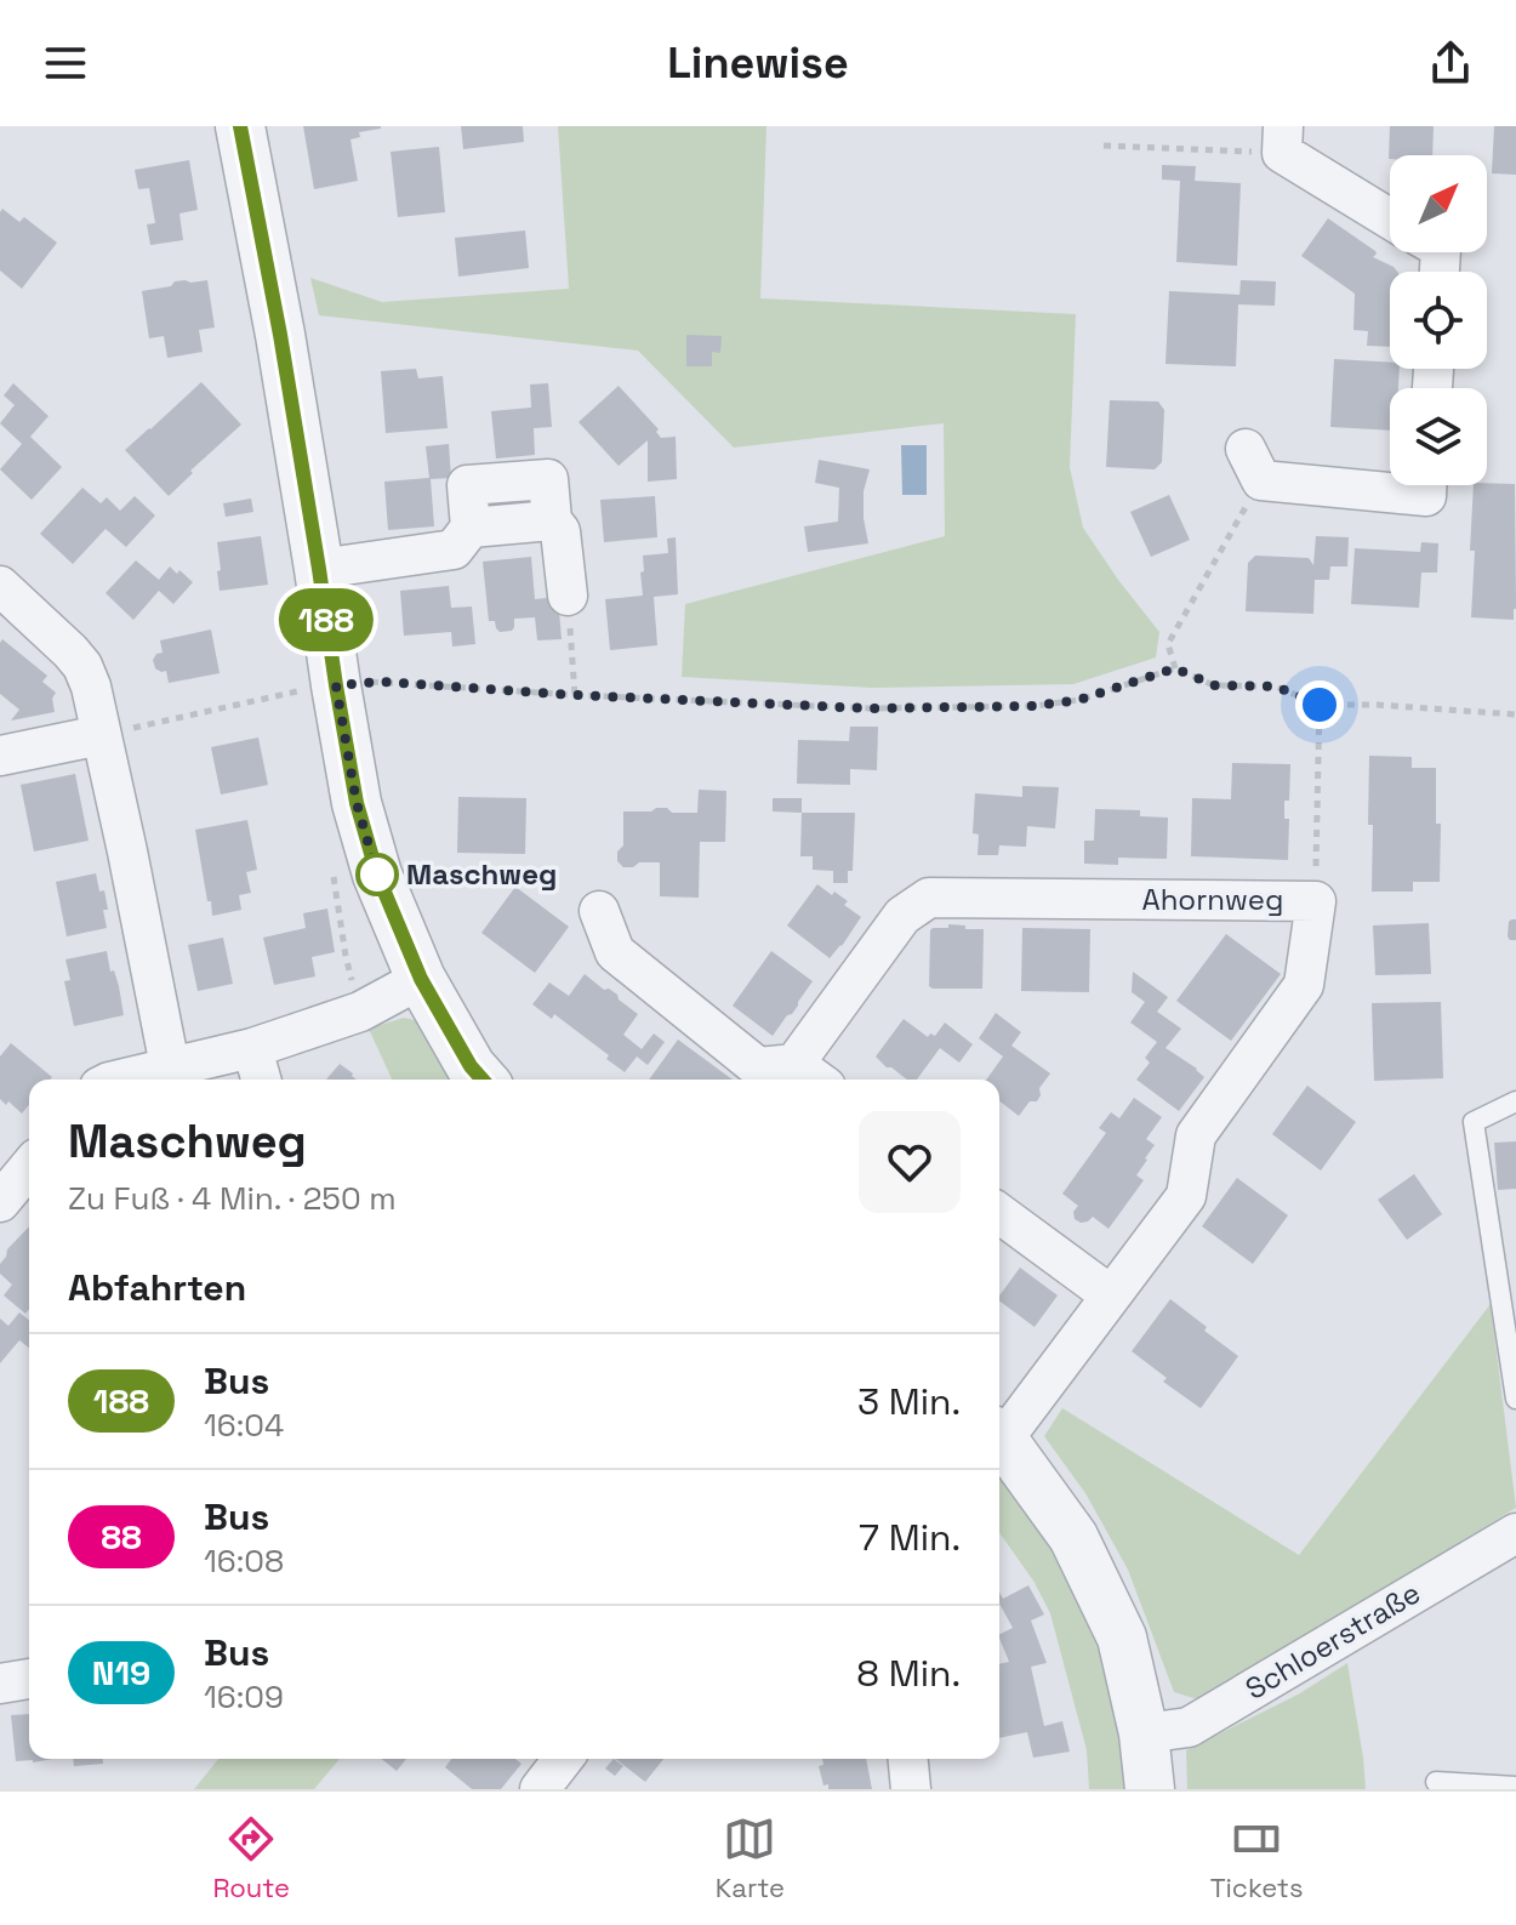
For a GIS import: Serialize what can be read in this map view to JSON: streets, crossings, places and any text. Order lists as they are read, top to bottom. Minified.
{"streets":{"street":["Ahornweg","Schloerstraße"]},"places":["Maschweg"],"lines":["bus line 188"],"north":"top right","page":{"header":"Linewise","on_map":"188","heading":[["Maschweg","Zu Fuß · 4 Min. · 250 m"],"Abfahrten"],"list":[{"mark":"188","name":"Bus","note":"16:04","value":"3 Min."},{"mark":"88","name":"Bus","note":"16:08","value":"7 Min."},{"mark":"N19","name":"Bus","note":"16:09","value":"8 Min."}],"tabs":["Route","Karte","Tickets"]}}
